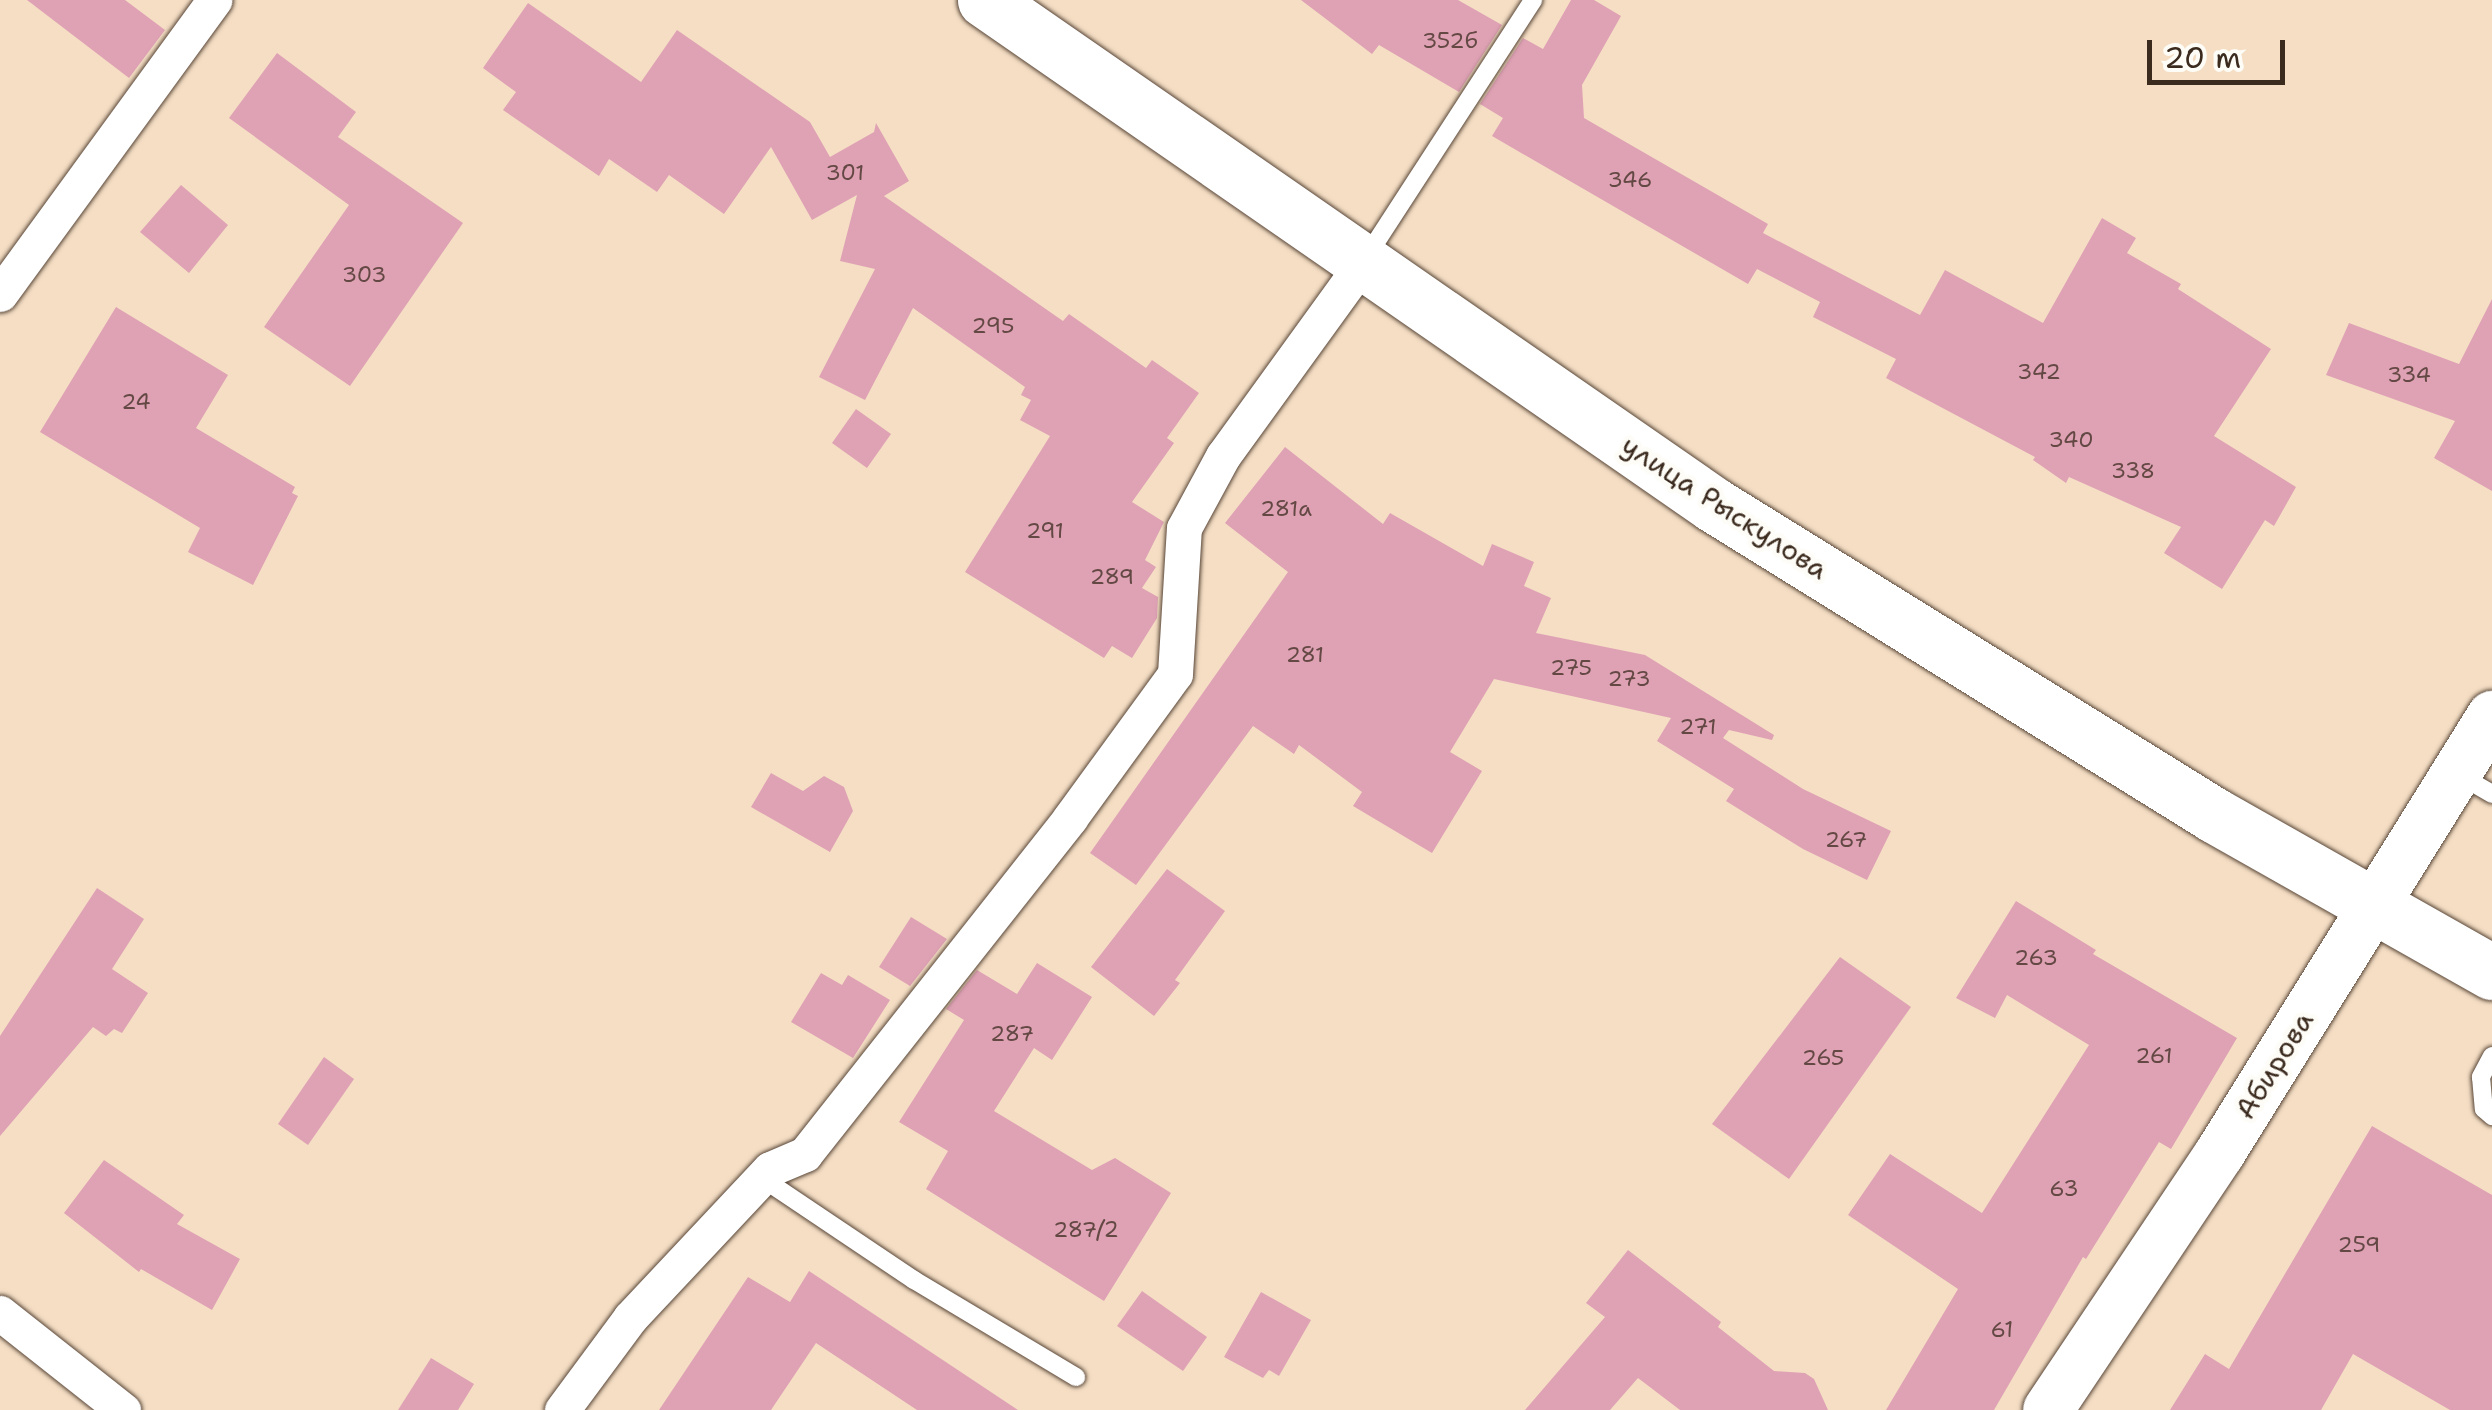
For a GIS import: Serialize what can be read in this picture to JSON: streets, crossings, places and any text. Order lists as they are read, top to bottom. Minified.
{"streets":{"main road":["улица Рыскулова","Абирова"]},"crossings":[["улица Рыскулова","Абирова"]],"house_numbers":["352б","301","346","303","295","342","334","24","340","338","281а","291","289","281","275","273","271","267","263","287","261","265","63","287/2","259","61"],"scale_bar":"20 m"}
